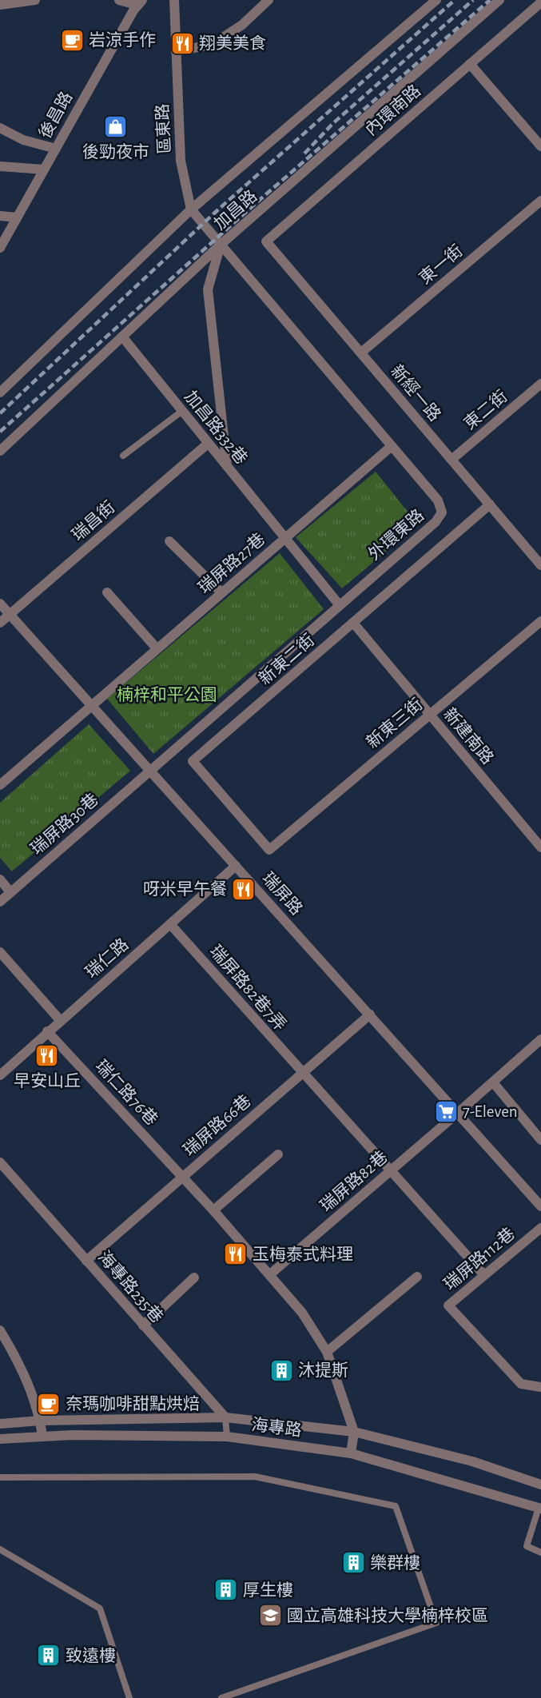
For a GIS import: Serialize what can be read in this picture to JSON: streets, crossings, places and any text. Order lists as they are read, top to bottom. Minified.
{"streets":{"street":["內環南路","後昌路","區東路","加昌路","東一街","新經一路","東二街","加昌路332巷","瑞昌街","外環東路","瑞屏路27巷","新東二街","新東三街","新建南路","瑞屏路30巷","瑞屏路","瑞仁路","瑞屏路82巷7弄","瑞仁路76巷","瑞屏路66巷","瑞屏路82巷","瑞屏路112巷","海專路235巷","海專路"]},"crossings":[["內環南路","新經一路"],["區東路","加昌路"],["區東路","外環東路"],["加昌路","加昌路332巷"],["加昌路","外環東路"],["東一街","新經一路"],["新經一路","東二街"],["新經一路","新東二街"],["加昌路332巷","瑞昌街"],["加昌路332巷","外環東路"],["加昌路332巷","瑞屏路27巷"],["瑞昌街","瑞屏路"],["外環東路","瑞屏路27巷"],["外環東路","瑞屏路30巷"],["外環東路","瑞屏路"],["瑞屏路27巷","瑞屏路"],["新東二街","新東三街"],["新東二街","新建南路"],["新東三街","新建南路"],["瑞屏路30巷","瑞屏路"],["瑞屏路","瑞仁路"],["瑞屏路","瑞屏路66巷"],["瑞屏路","瑞屏路82巷"],["瑞仁路","瑞屏路82巷7弄"],["瑞仁路","瑞仁路76巷"],["瑞屏路82巷7弄","瑞屏路66巷"],["瑞屏路82巷7弄","瑞屏路82巷"],["瑞仁路76巷","瑞屏路66巷"],["瑞屏路66巷","海專路235巷"],["海專路235巷","海專路"]],"parks":["楠梓和平公園"],"places":{"cafe":["岩涼手作","奈瑪咖啡甜點烘焙"],"restaurant":["翔美美食","呀米早午餐","早安山丘","玉梅泰式料理"],"shop":["後勁夜市"],"supermarket":["7-Eleven"],"building":["沐提斯","樂群樓","厚生樓","致遠樓"],"school or university":["國立高雄科技大學楠梓校區"]}}
